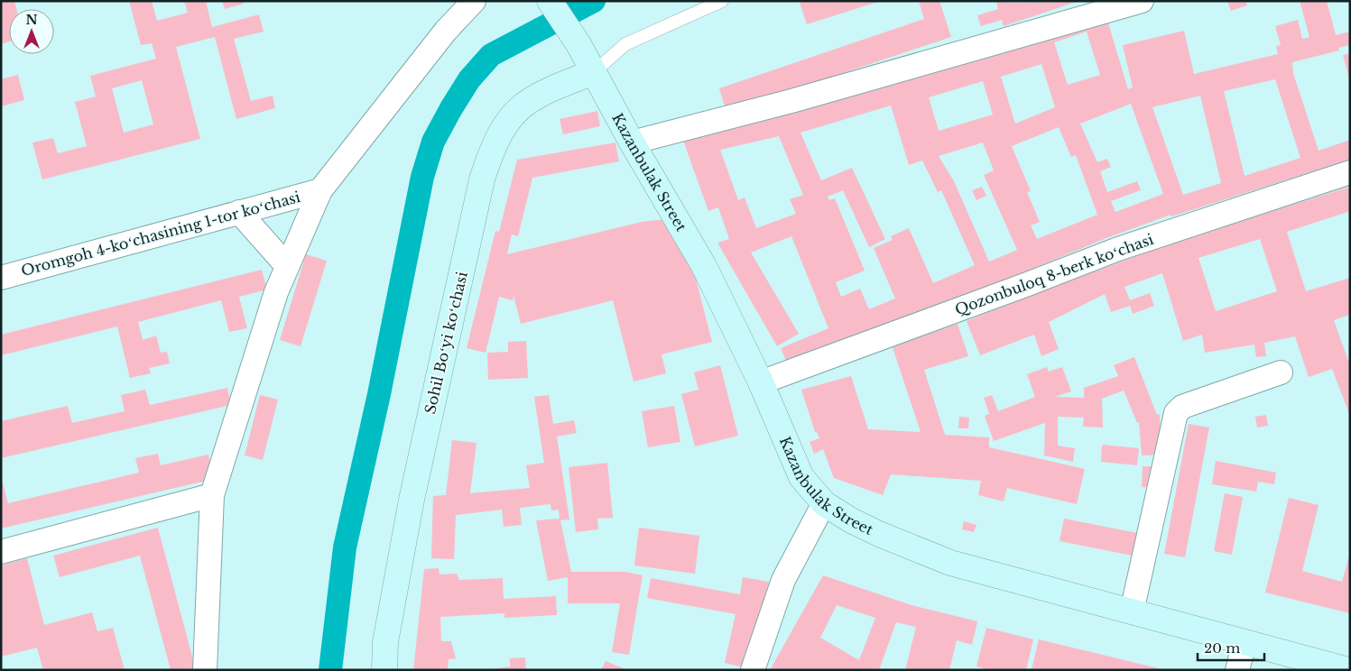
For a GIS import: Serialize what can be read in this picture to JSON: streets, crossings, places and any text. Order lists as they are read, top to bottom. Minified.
{"streets":{"main road":["Kazanbulak Street","Sohil Boʻyi koʻchasi"],"street":["Oromgoh 4-koʻchasining 1-tor koʻchasi","Qozonbuloq 8-berk koʻchasi"]},"crossings":[["Kazanbulak Street","Qozonbuloq 8-berk koʻchasi"],["Kazanbulak Street","Sohil Boʻyi koʻchasi"]],"scale_bar":"20 m","north":"top"}
